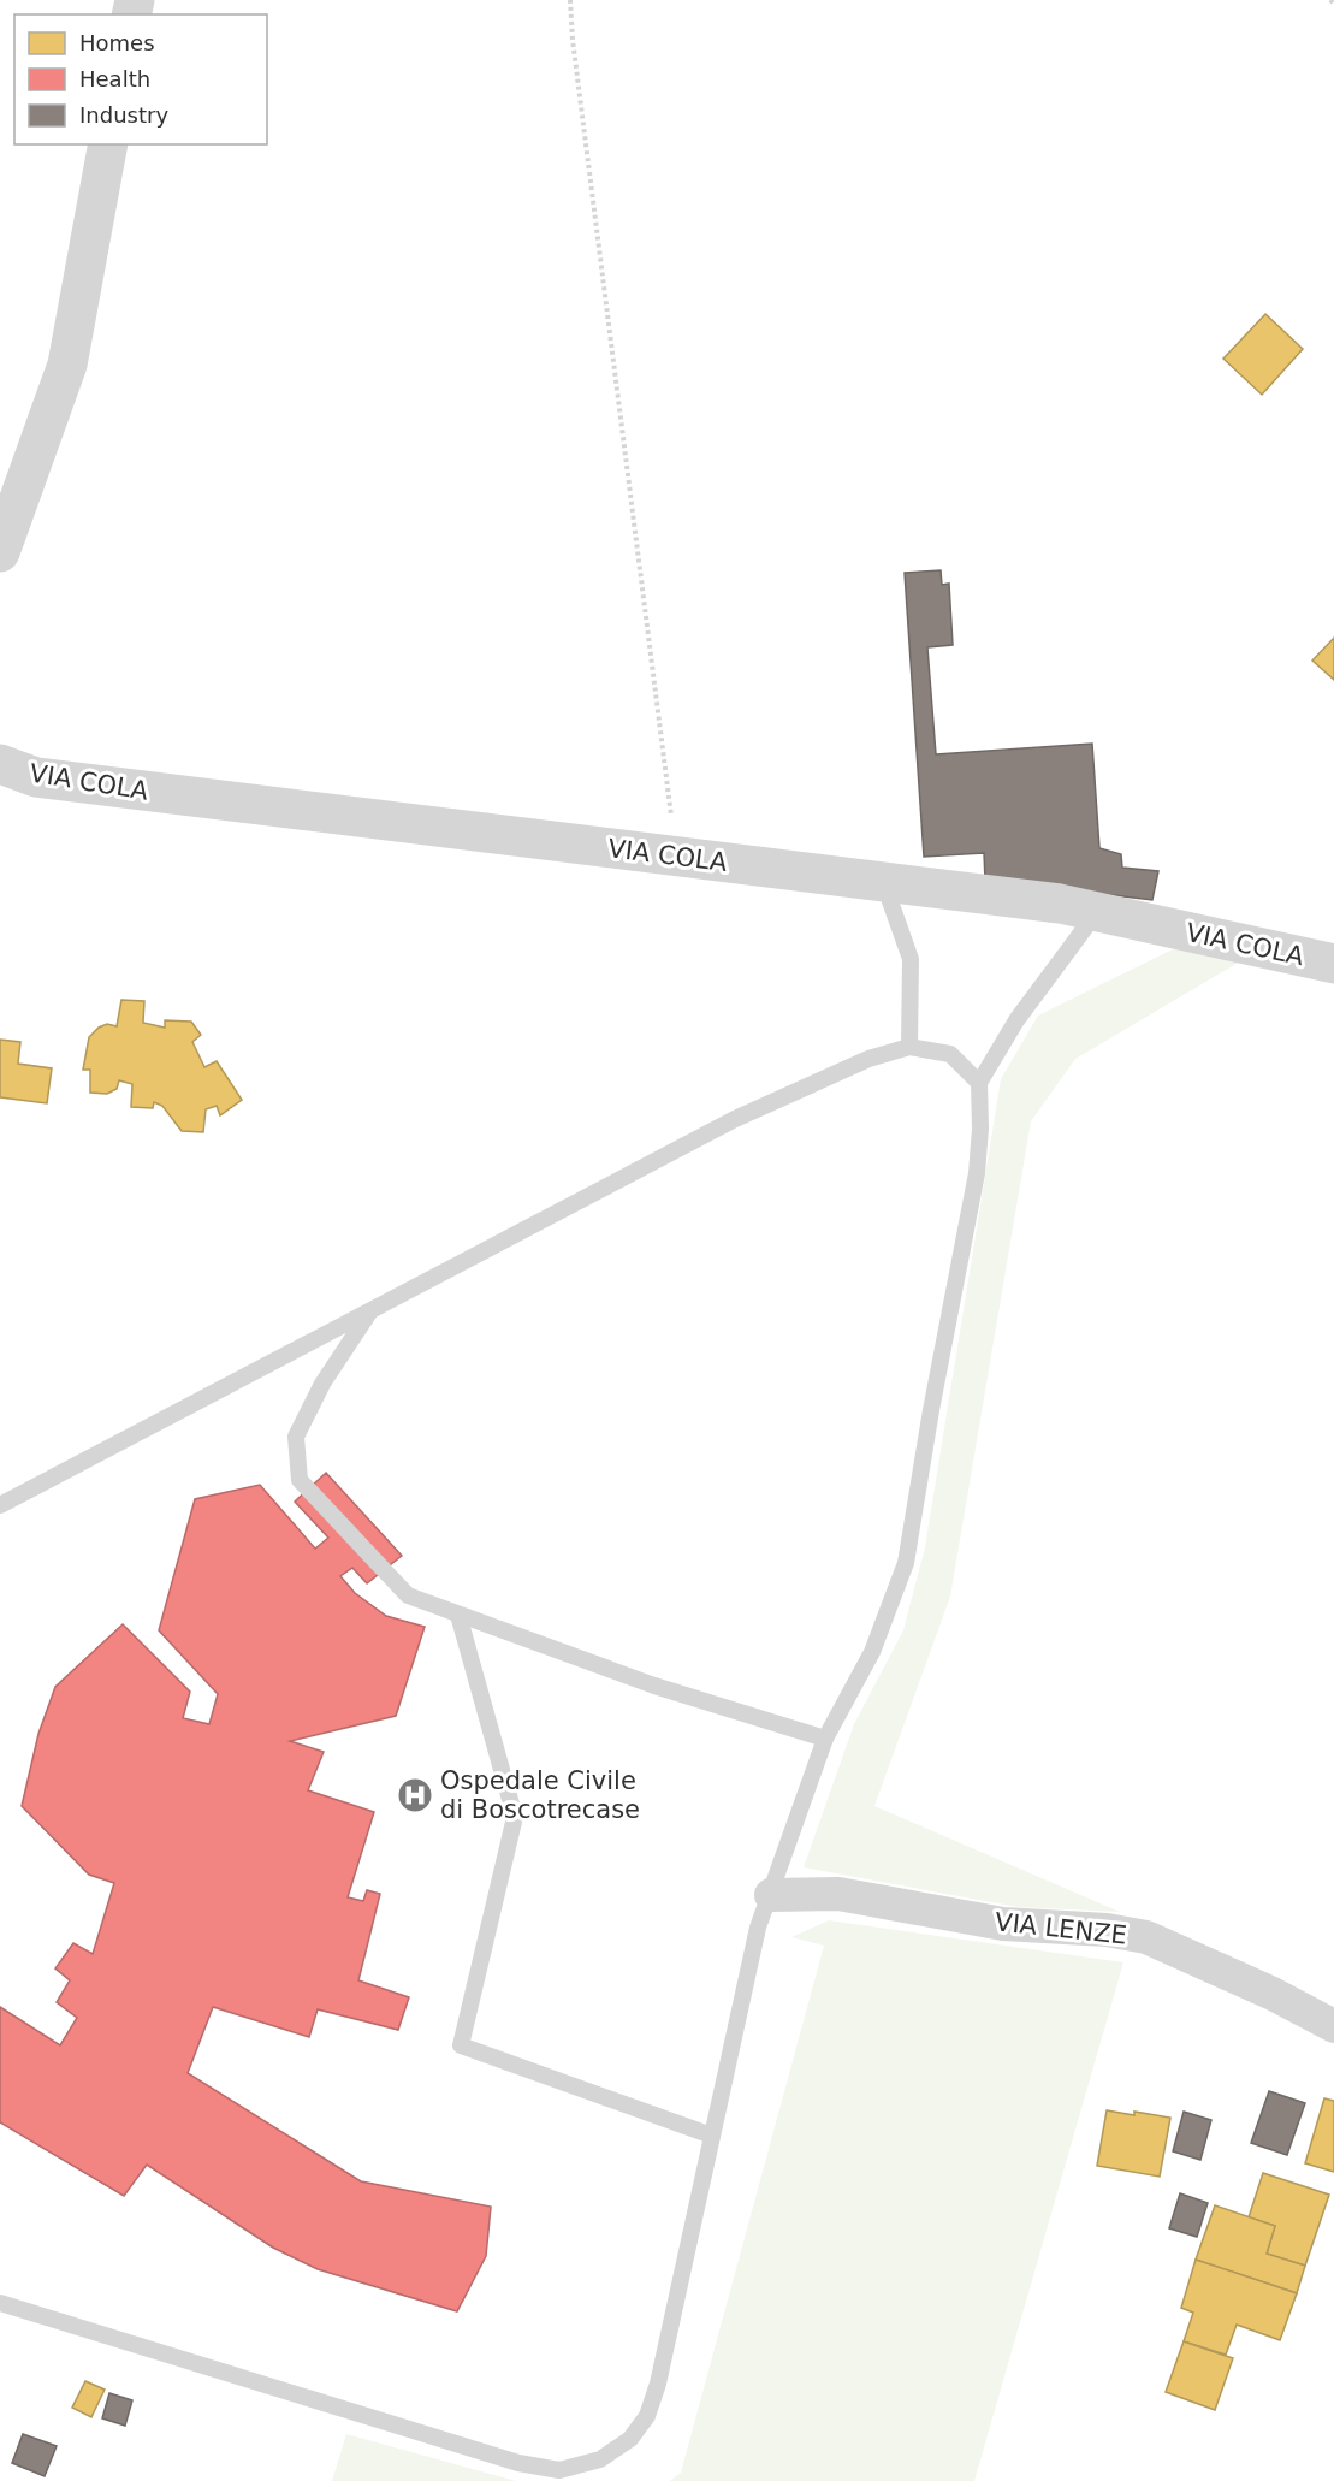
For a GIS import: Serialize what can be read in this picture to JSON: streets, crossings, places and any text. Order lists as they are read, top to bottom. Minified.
{"streets":{"street":["VIA COLA","VIA LENZE"]},"places":{"hospital":["Ospedale Civile di Boscotrecase"]},"legend":["Homes","Health","Industry"]}
